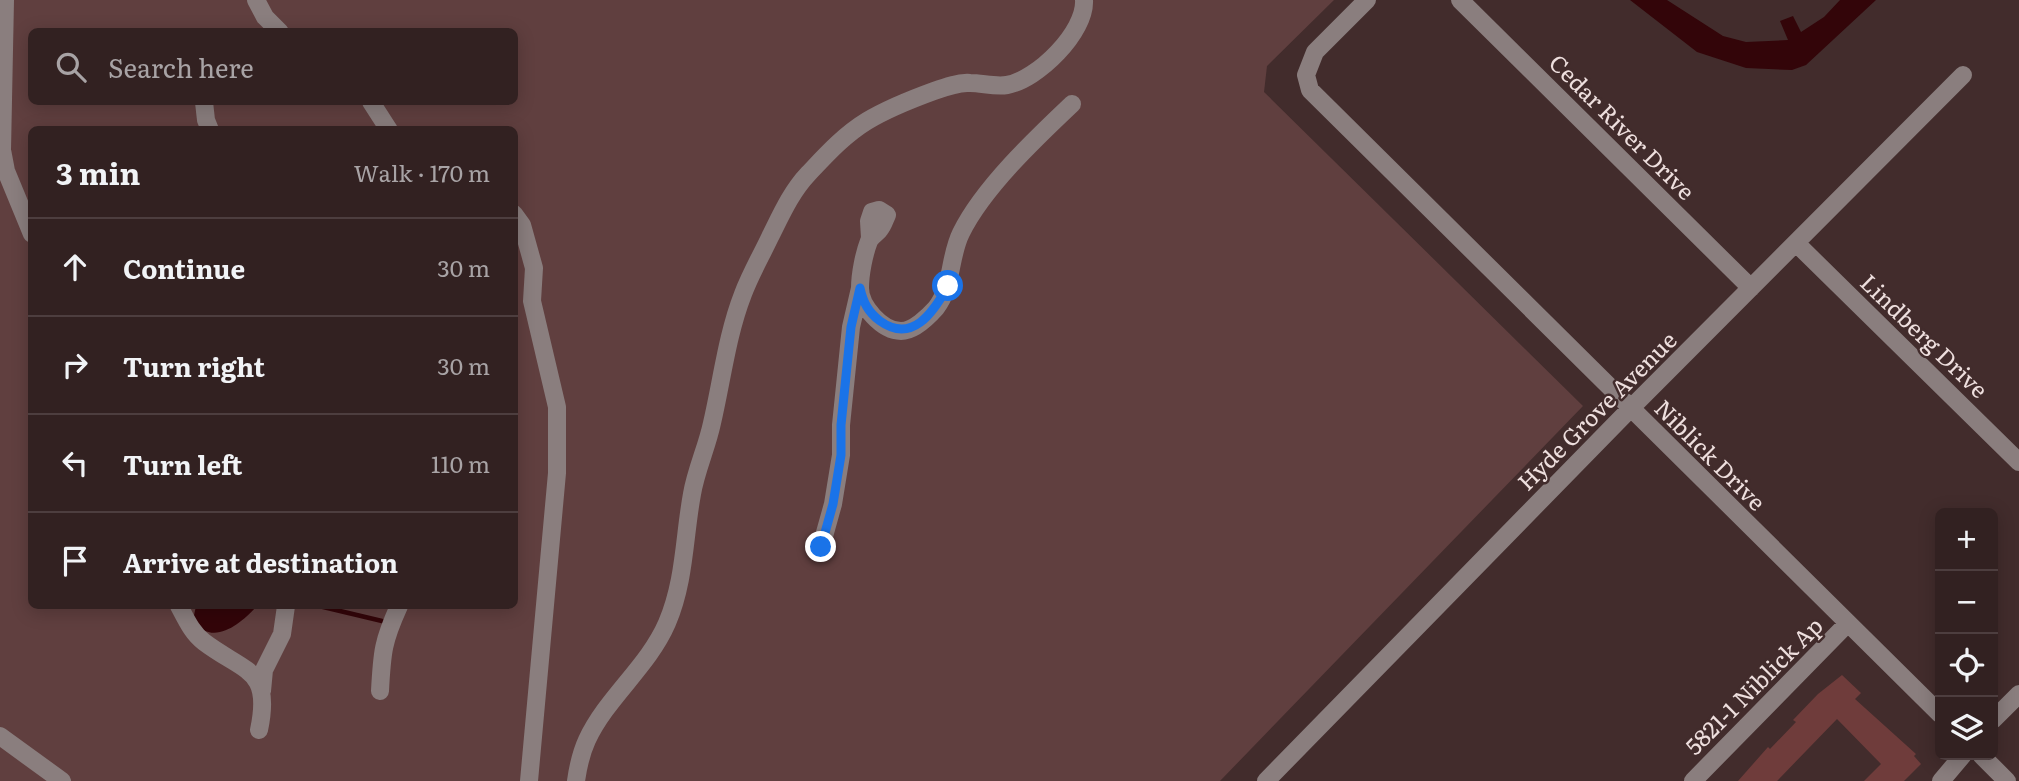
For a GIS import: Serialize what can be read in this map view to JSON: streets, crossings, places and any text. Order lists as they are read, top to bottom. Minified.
{"streets":{"street":["Cedar River Drive","Lindberg Drive","Hyde Grove Avenue","Niblick Drive","5821-1 Niblick Ap"]},"crossings":[["Cedar River Drive","Hyde Grove Avenue"],["Lindberg Drive","Hyde Grove Avenue"],["Hyde Grove Avenue","Niblick Drive"],["Niblick Drive","5821-1 Niblick Ap"]],"page":{"search":"Search here","heading":["3 min","Walk · 170 m"],"list":[["Continue","30 m"],["Turn right","30 m"],["Turn left","110 m"],"Arrive at destination"],"map_buttons":["+","−"]}}
